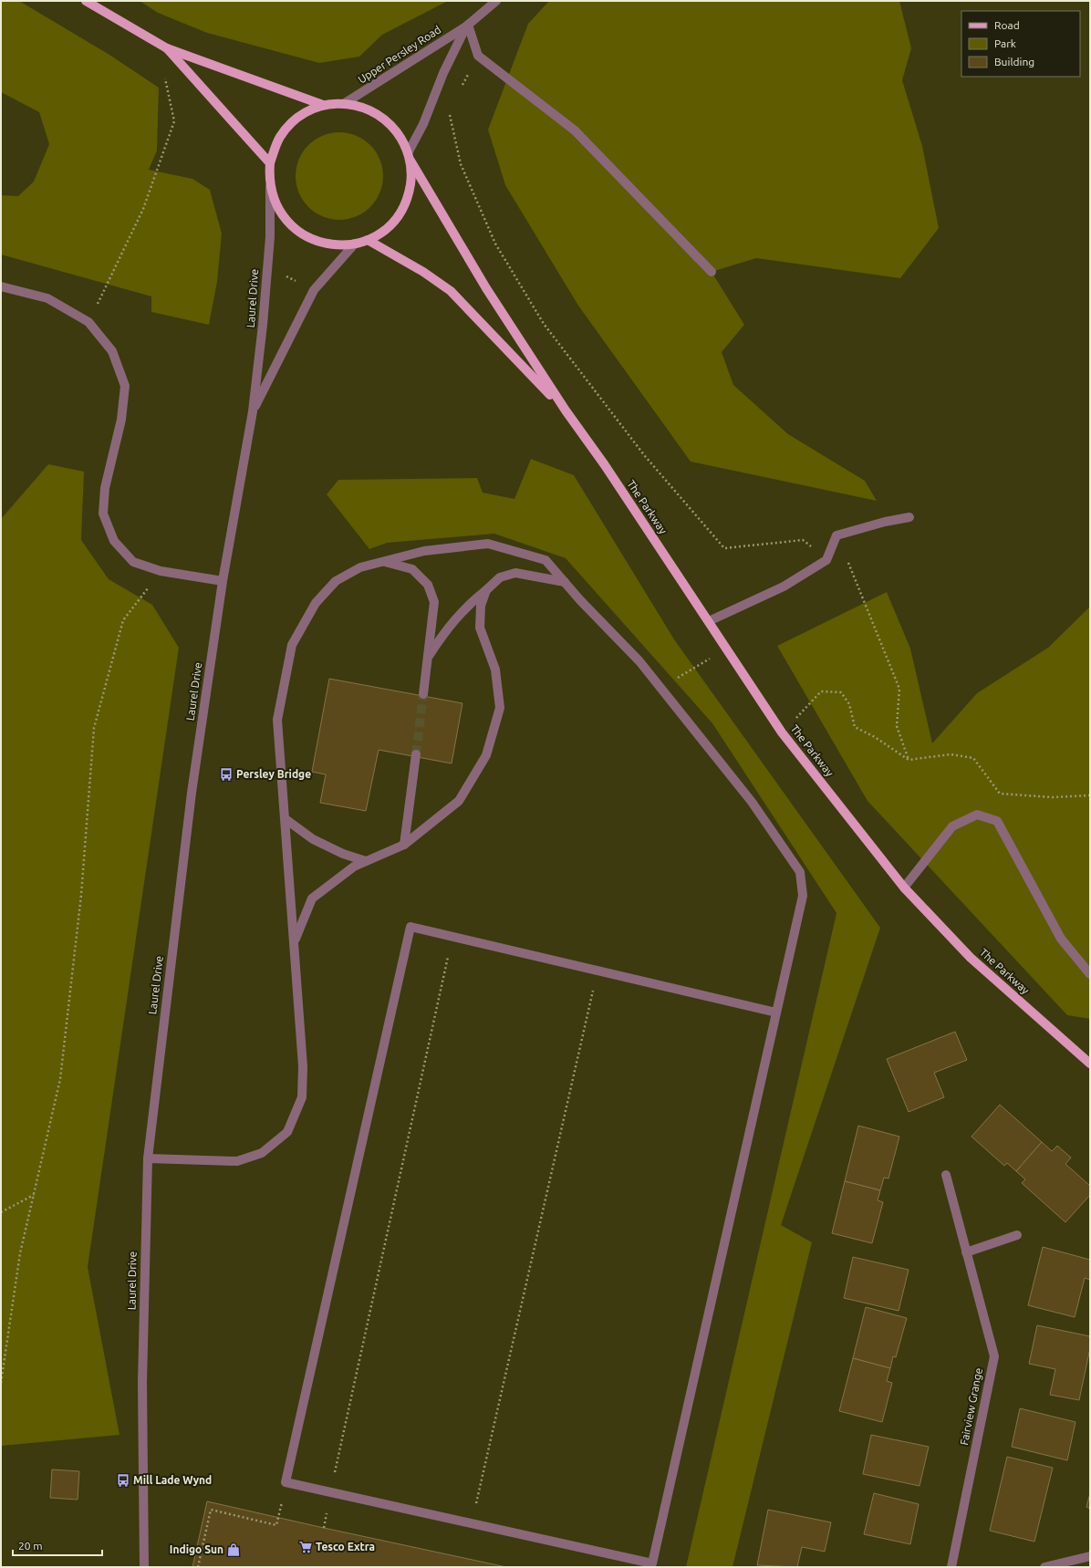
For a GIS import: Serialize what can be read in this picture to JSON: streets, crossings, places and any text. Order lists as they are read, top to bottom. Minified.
{"streets":{"main road":["The Parkway"],"street":["Upper Persley Road","Laurel Drive","Fairview Grange"]},"places":{"bus stop":["Persley Bridge","Mill Lade Wynd"],"supermarket":["Tesco Extra"],"shop":["Indigo Sun"]},"legend":["Road","Park","Building"],"scale_bar":"20 m"}
